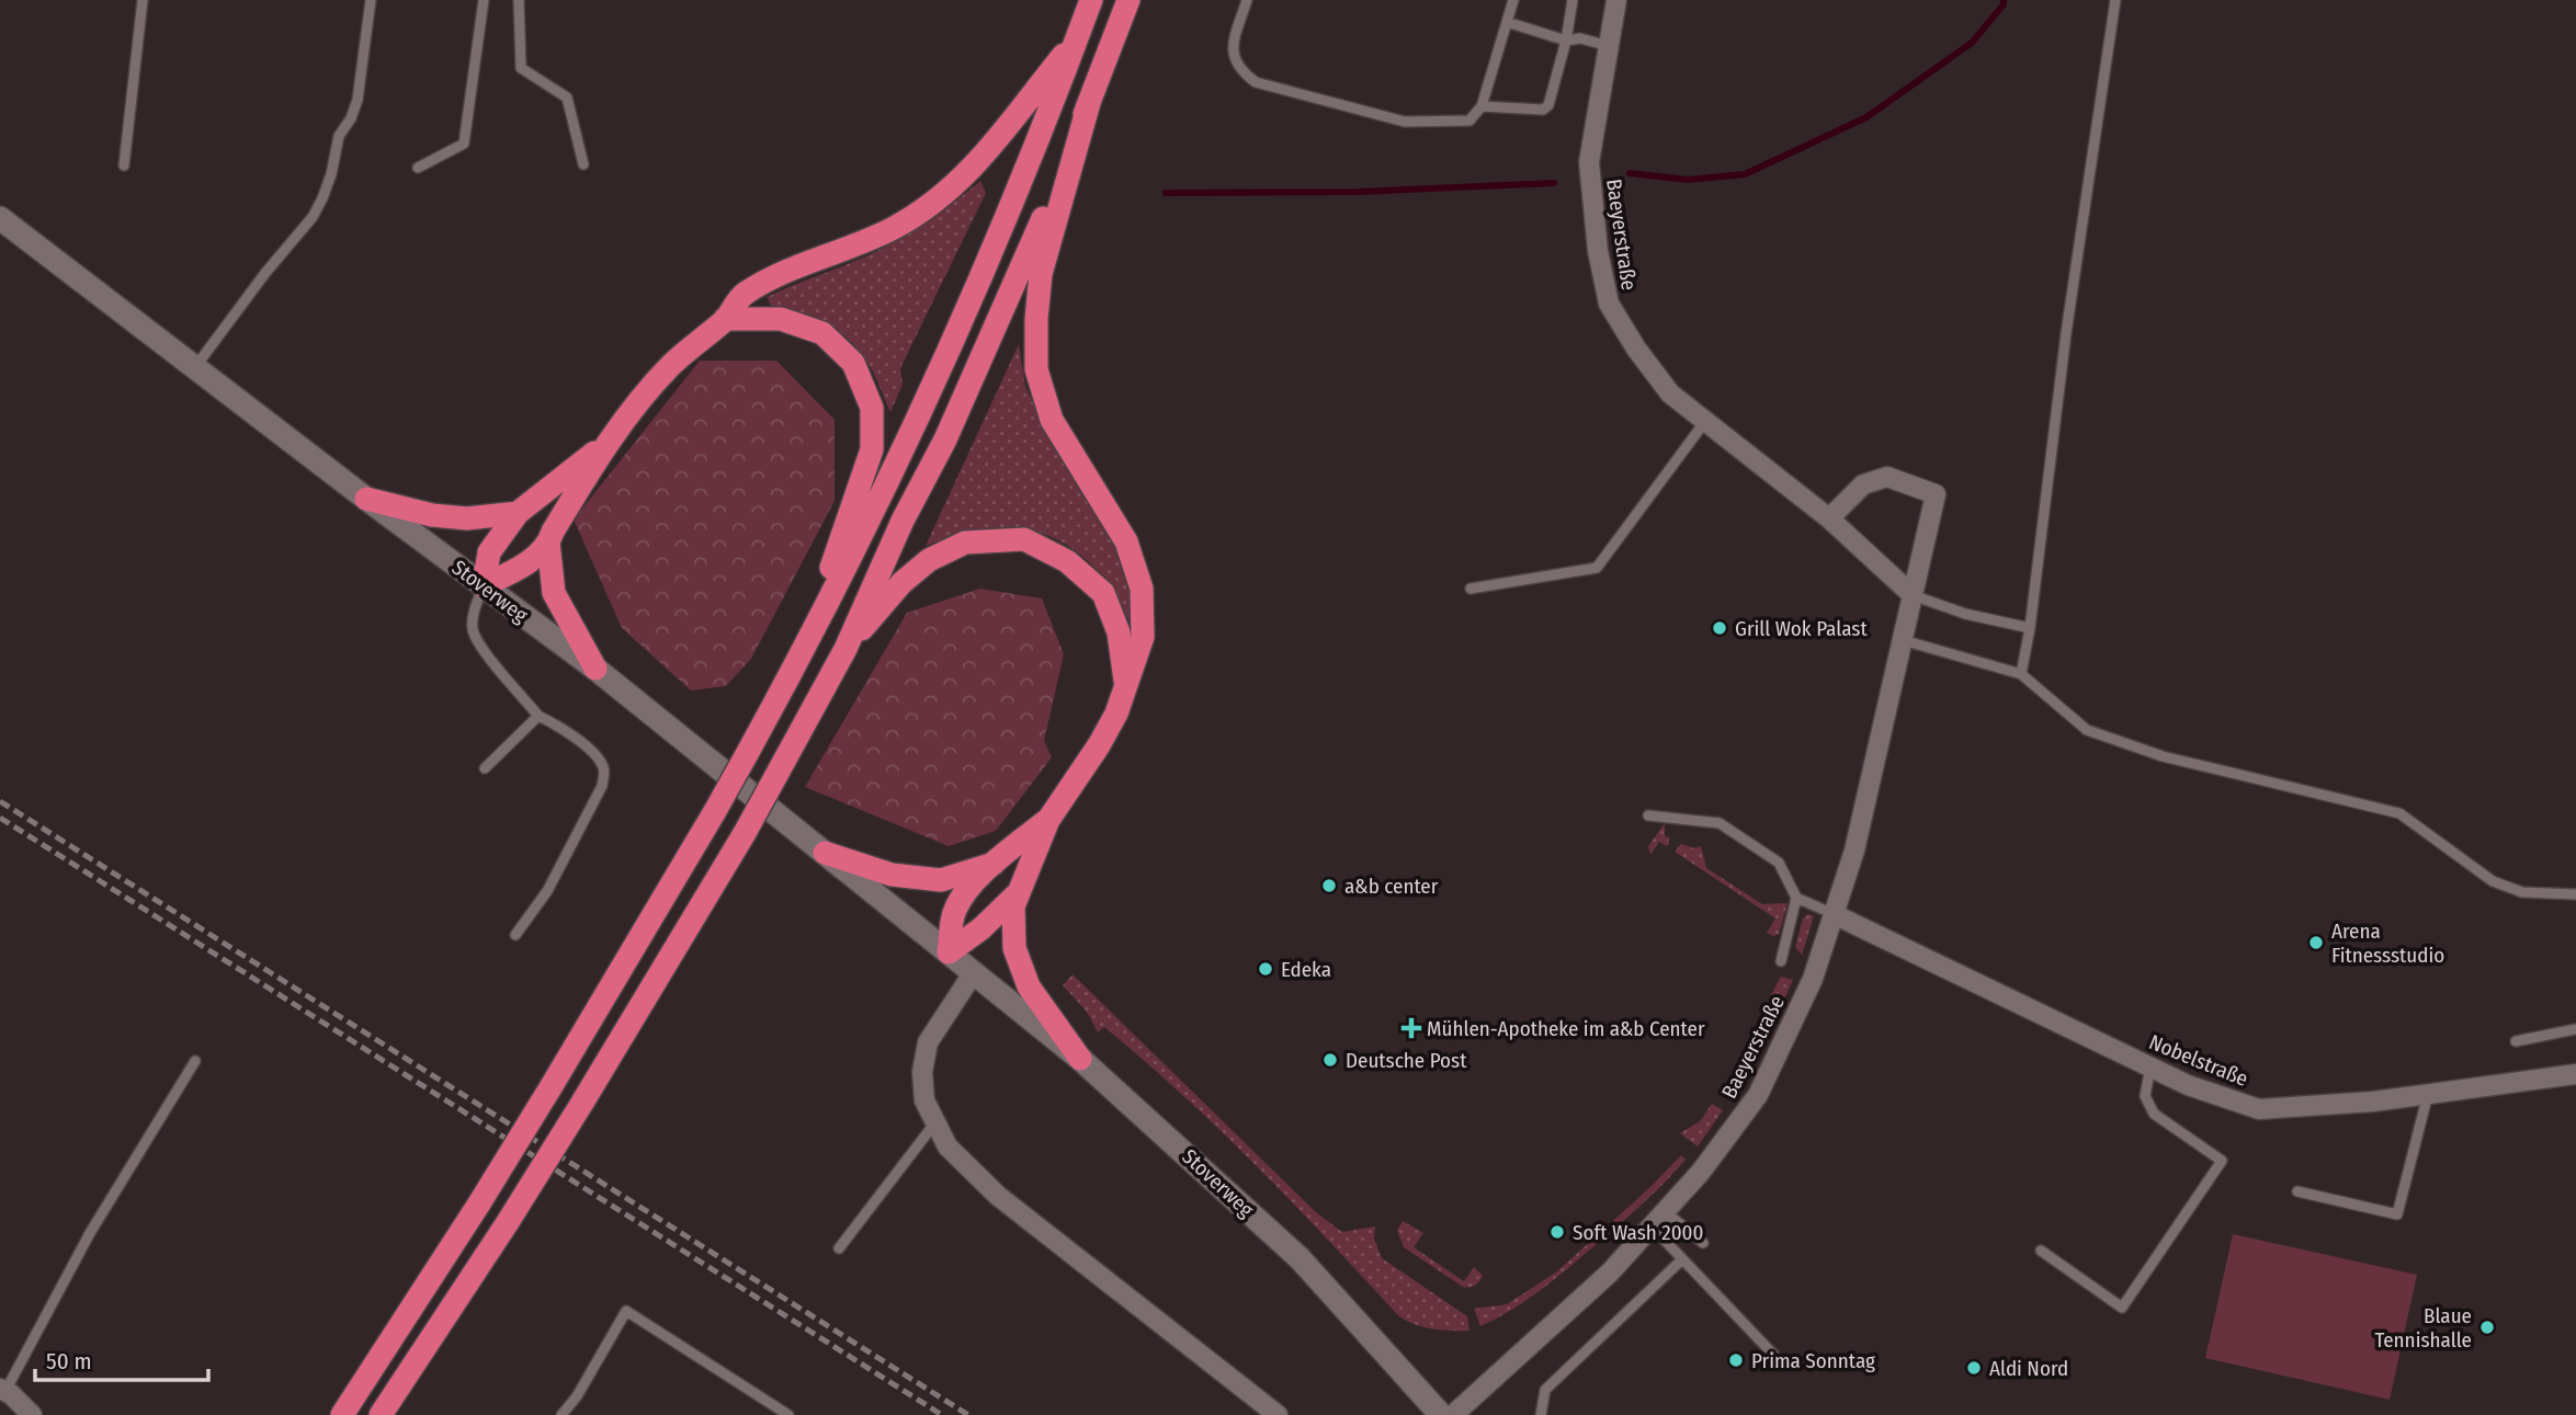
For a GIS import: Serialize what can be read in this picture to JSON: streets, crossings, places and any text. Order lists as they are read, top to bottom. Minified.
{"streets":{"street":["Baeyerstraße","Stoverweg","Nobelstraße"]},"crossings":[["Baeyerstraße","Nobelstraße"]],"places":{"other":["Grill Wok Palast","a&b center","Arena Fitnessstudio","Edeka","Deutsche Post","Soft Wash 2000","Blaue Tennishalle","Prima Sonntag","Aldi Nord"],"health":["Mühlen-Apotheke im a&b Center"]},"scale_bar":"50 m"}
